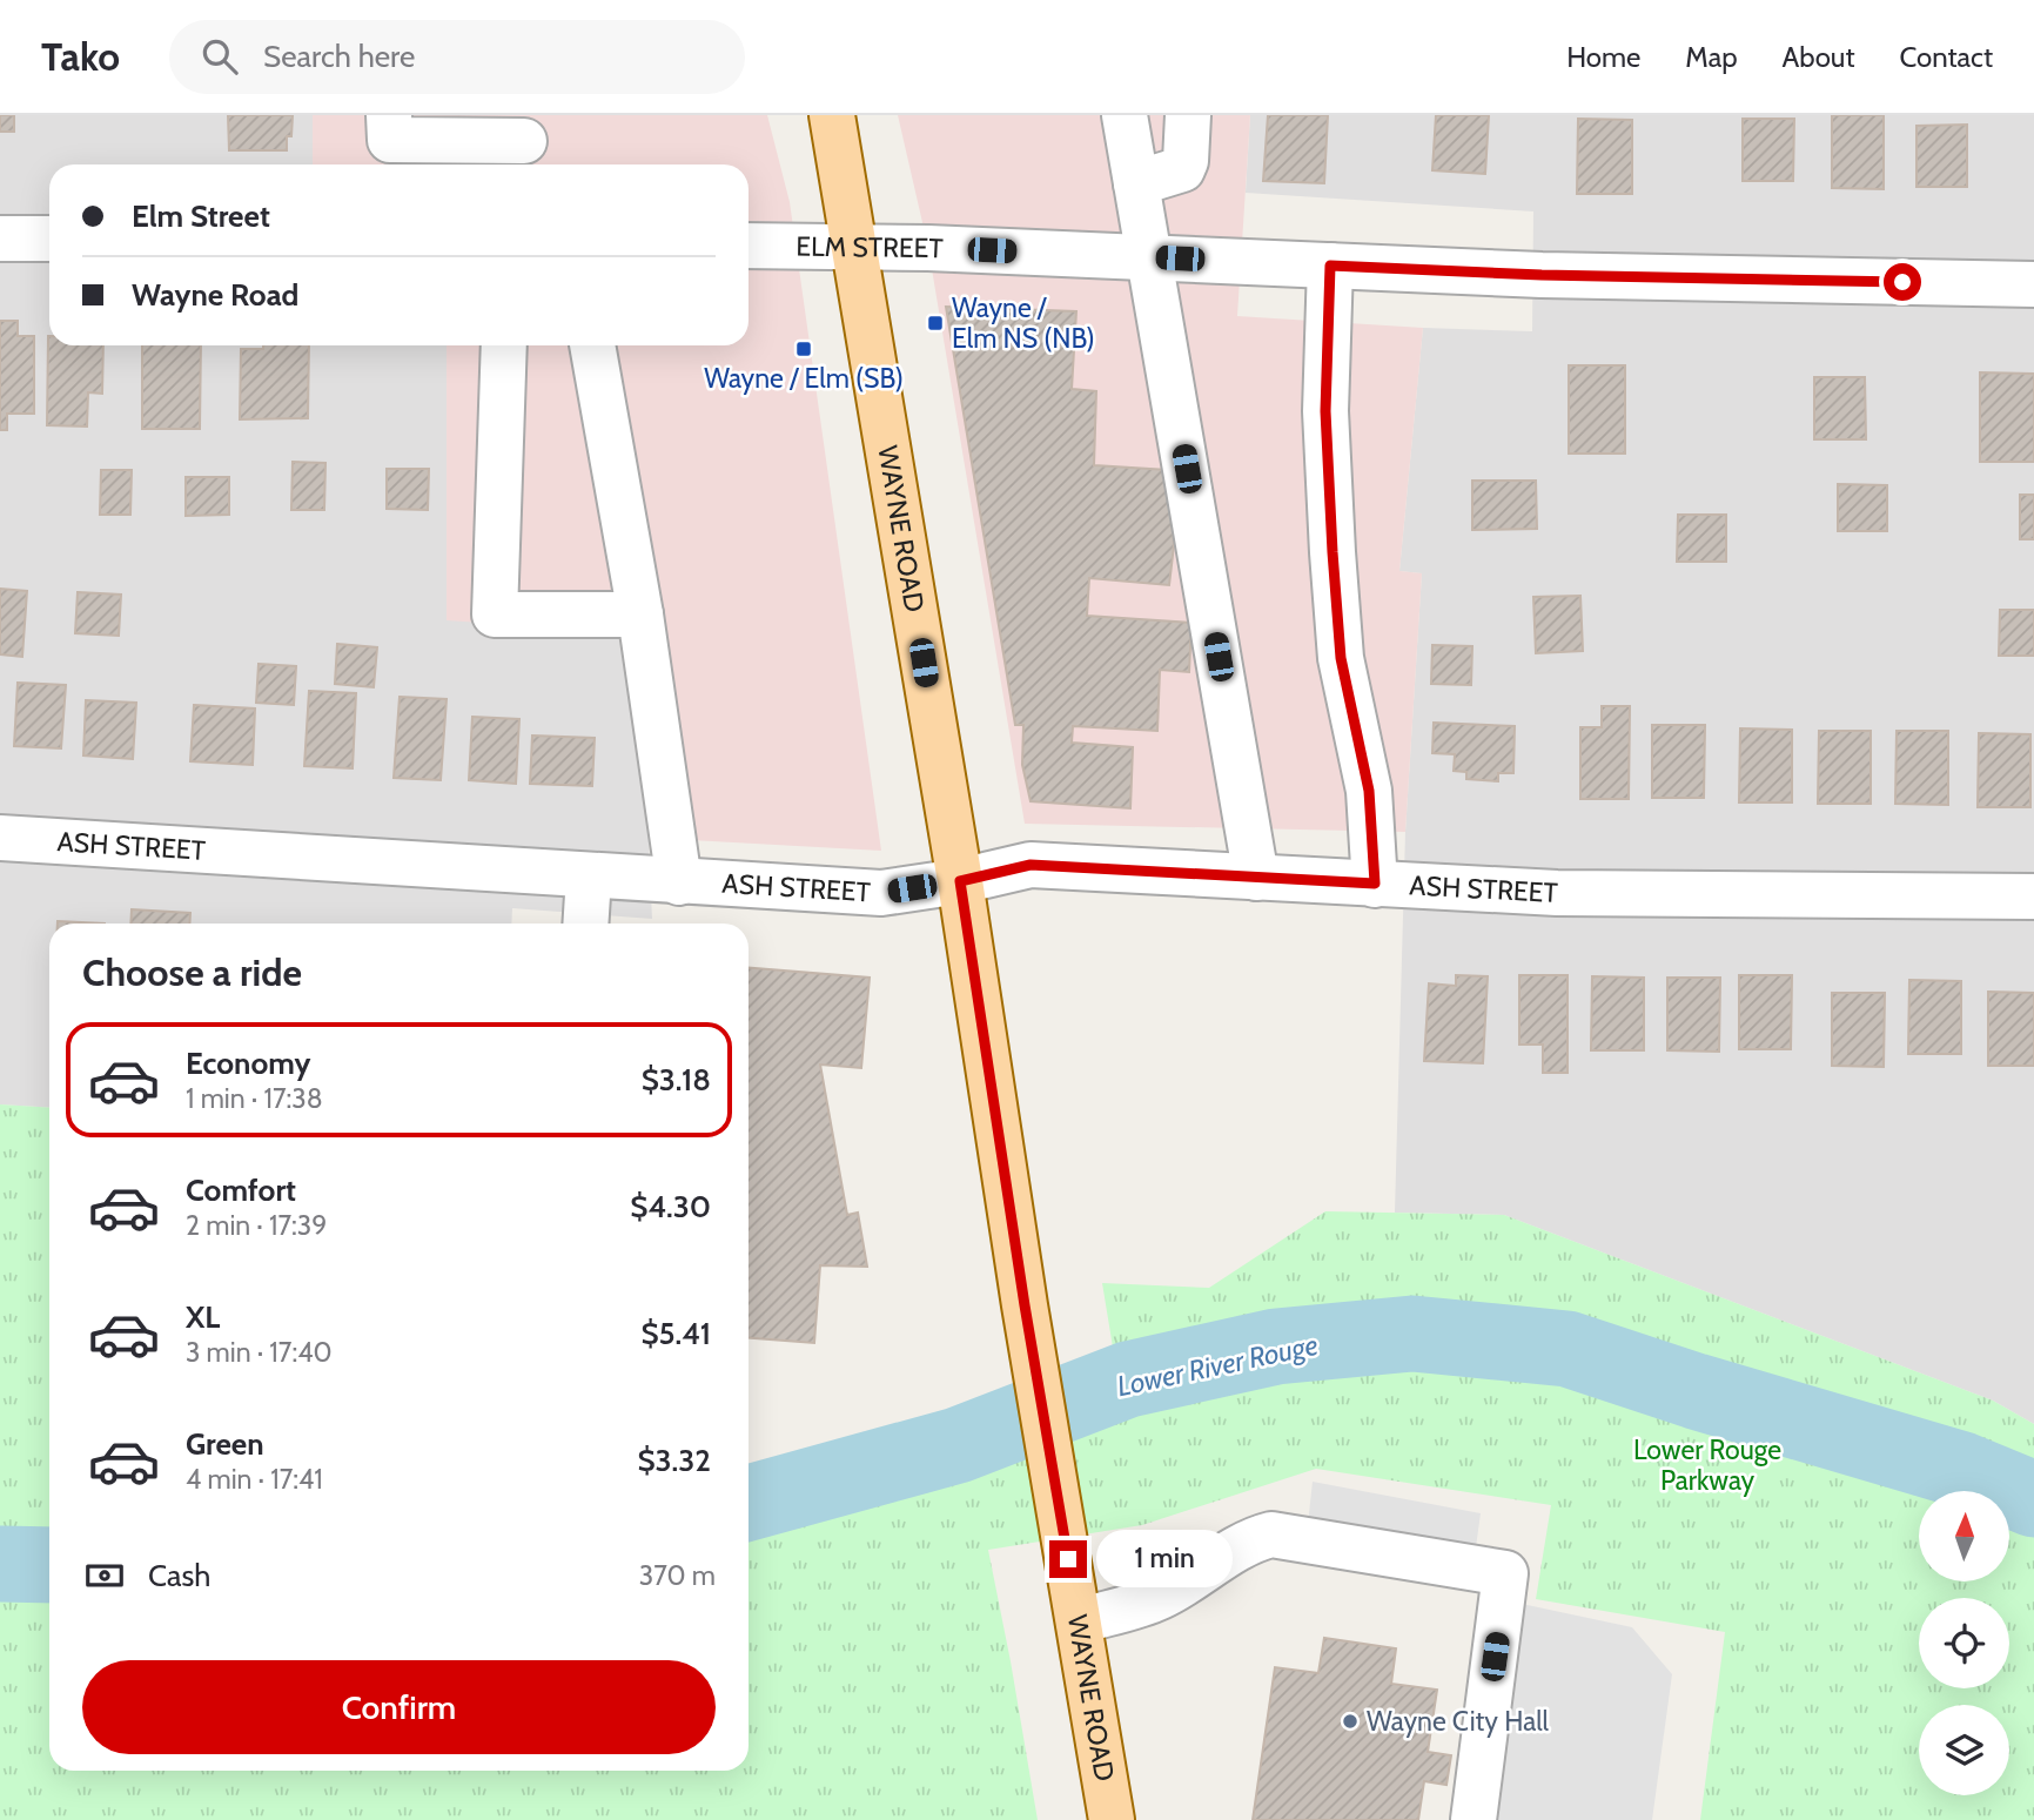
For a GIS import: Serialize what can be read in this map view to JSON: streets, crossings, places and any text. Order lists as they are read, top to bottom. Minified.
{"streets":{"main road":["WAYNE ROAD"],"street":["ELM STREET","ASH STREET"]},"crossings":[["ELM STREET","WAYNE ROAD"],["WAYNE ROAD","ASH STREET"]],"water":["Lower River Rouge"],"parks":["Lower Rouge Parkway"],"places":{"transit":["Wayne / Elm NS (NB)","Wayne / Elm (SB)"],"other":["Wayne City Hall"]},"north":"top","page":{"header":"Tako","search":"Search here","nav":["Home","Map","About","Contact"],"banner":["Elm Street","Wayne Road"],"heading":"Choose a ride","list":[{"name":"Economy","note":"1 min · 17:38","value":"$3.18"},{"name":"Comfort","note":"2 min · 17:39","value":"$4.30"},{"name":"XL","note":"3 min · 17:40","value":"$5.41"},{"name":"Green","note":"4 min · 17:41","value":"$3.32"}],"bubble":"1 min","pay":["Cash","370 m"],"buttons":"Confirm"}}
